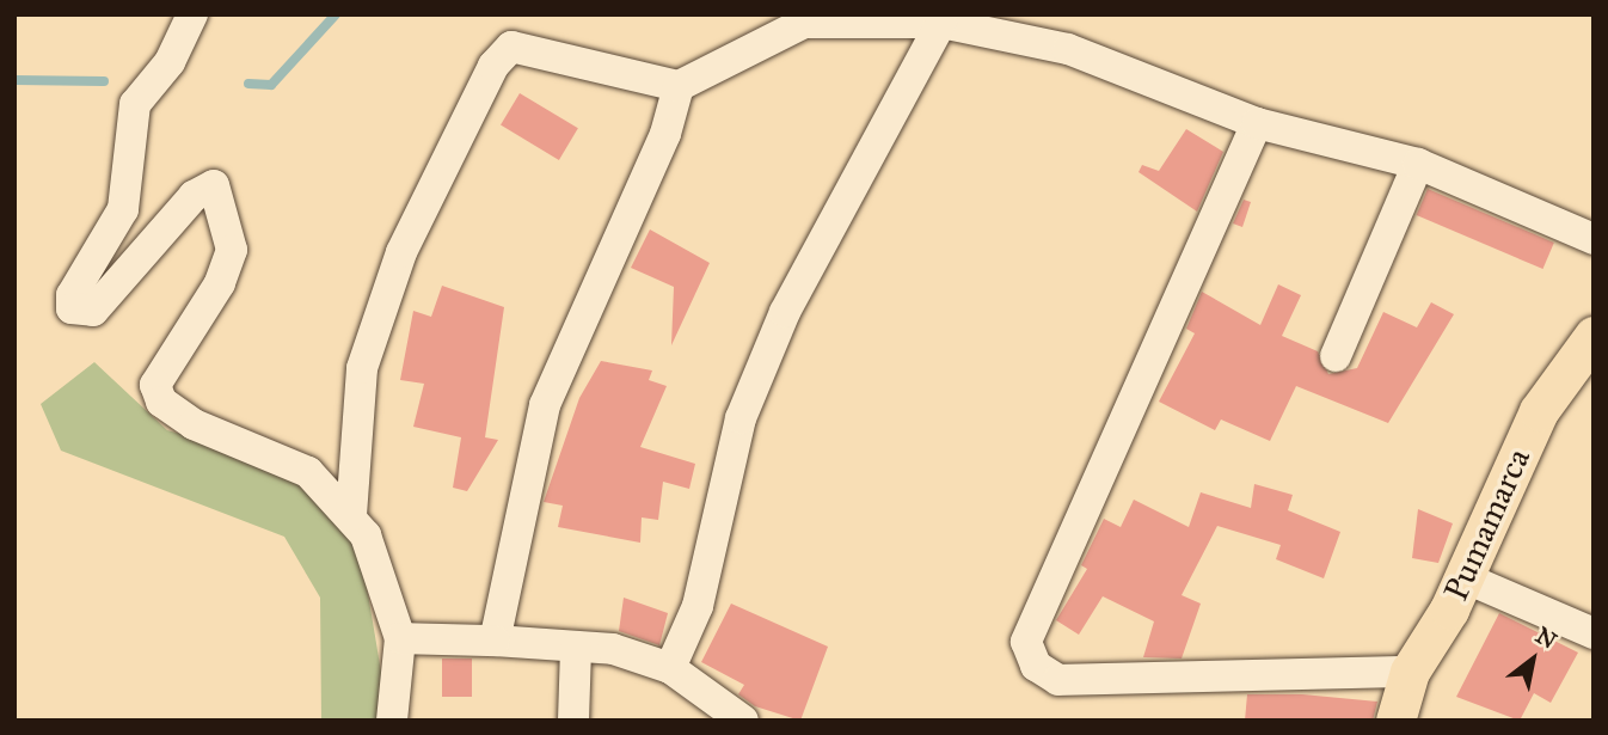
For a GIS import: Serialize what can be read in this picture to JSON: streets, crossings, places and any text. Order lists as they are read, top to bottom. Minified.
{"streets":{"main road":["Pumamarca"]},"north":"top right"}
